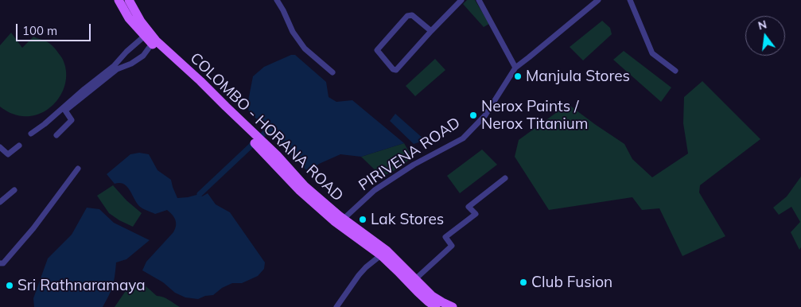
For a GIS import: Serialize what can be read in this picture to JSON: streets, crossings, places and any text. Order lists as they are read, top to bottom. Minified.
{"streets":{"main road":["COLOMBO - HORANA ROAD"],"street":["PIRIVENA ROAD"]},"crossings":[["COLOMBO - HORANA ROAD","PIRIVENA ROAD"]],"places":["Manjula Stores","Nerox Paints / Nerox Titanium","Lak Stores","Club Fusion","Sri Rathnaramaya"],"scale_bar":"100 m","north":"top"}
